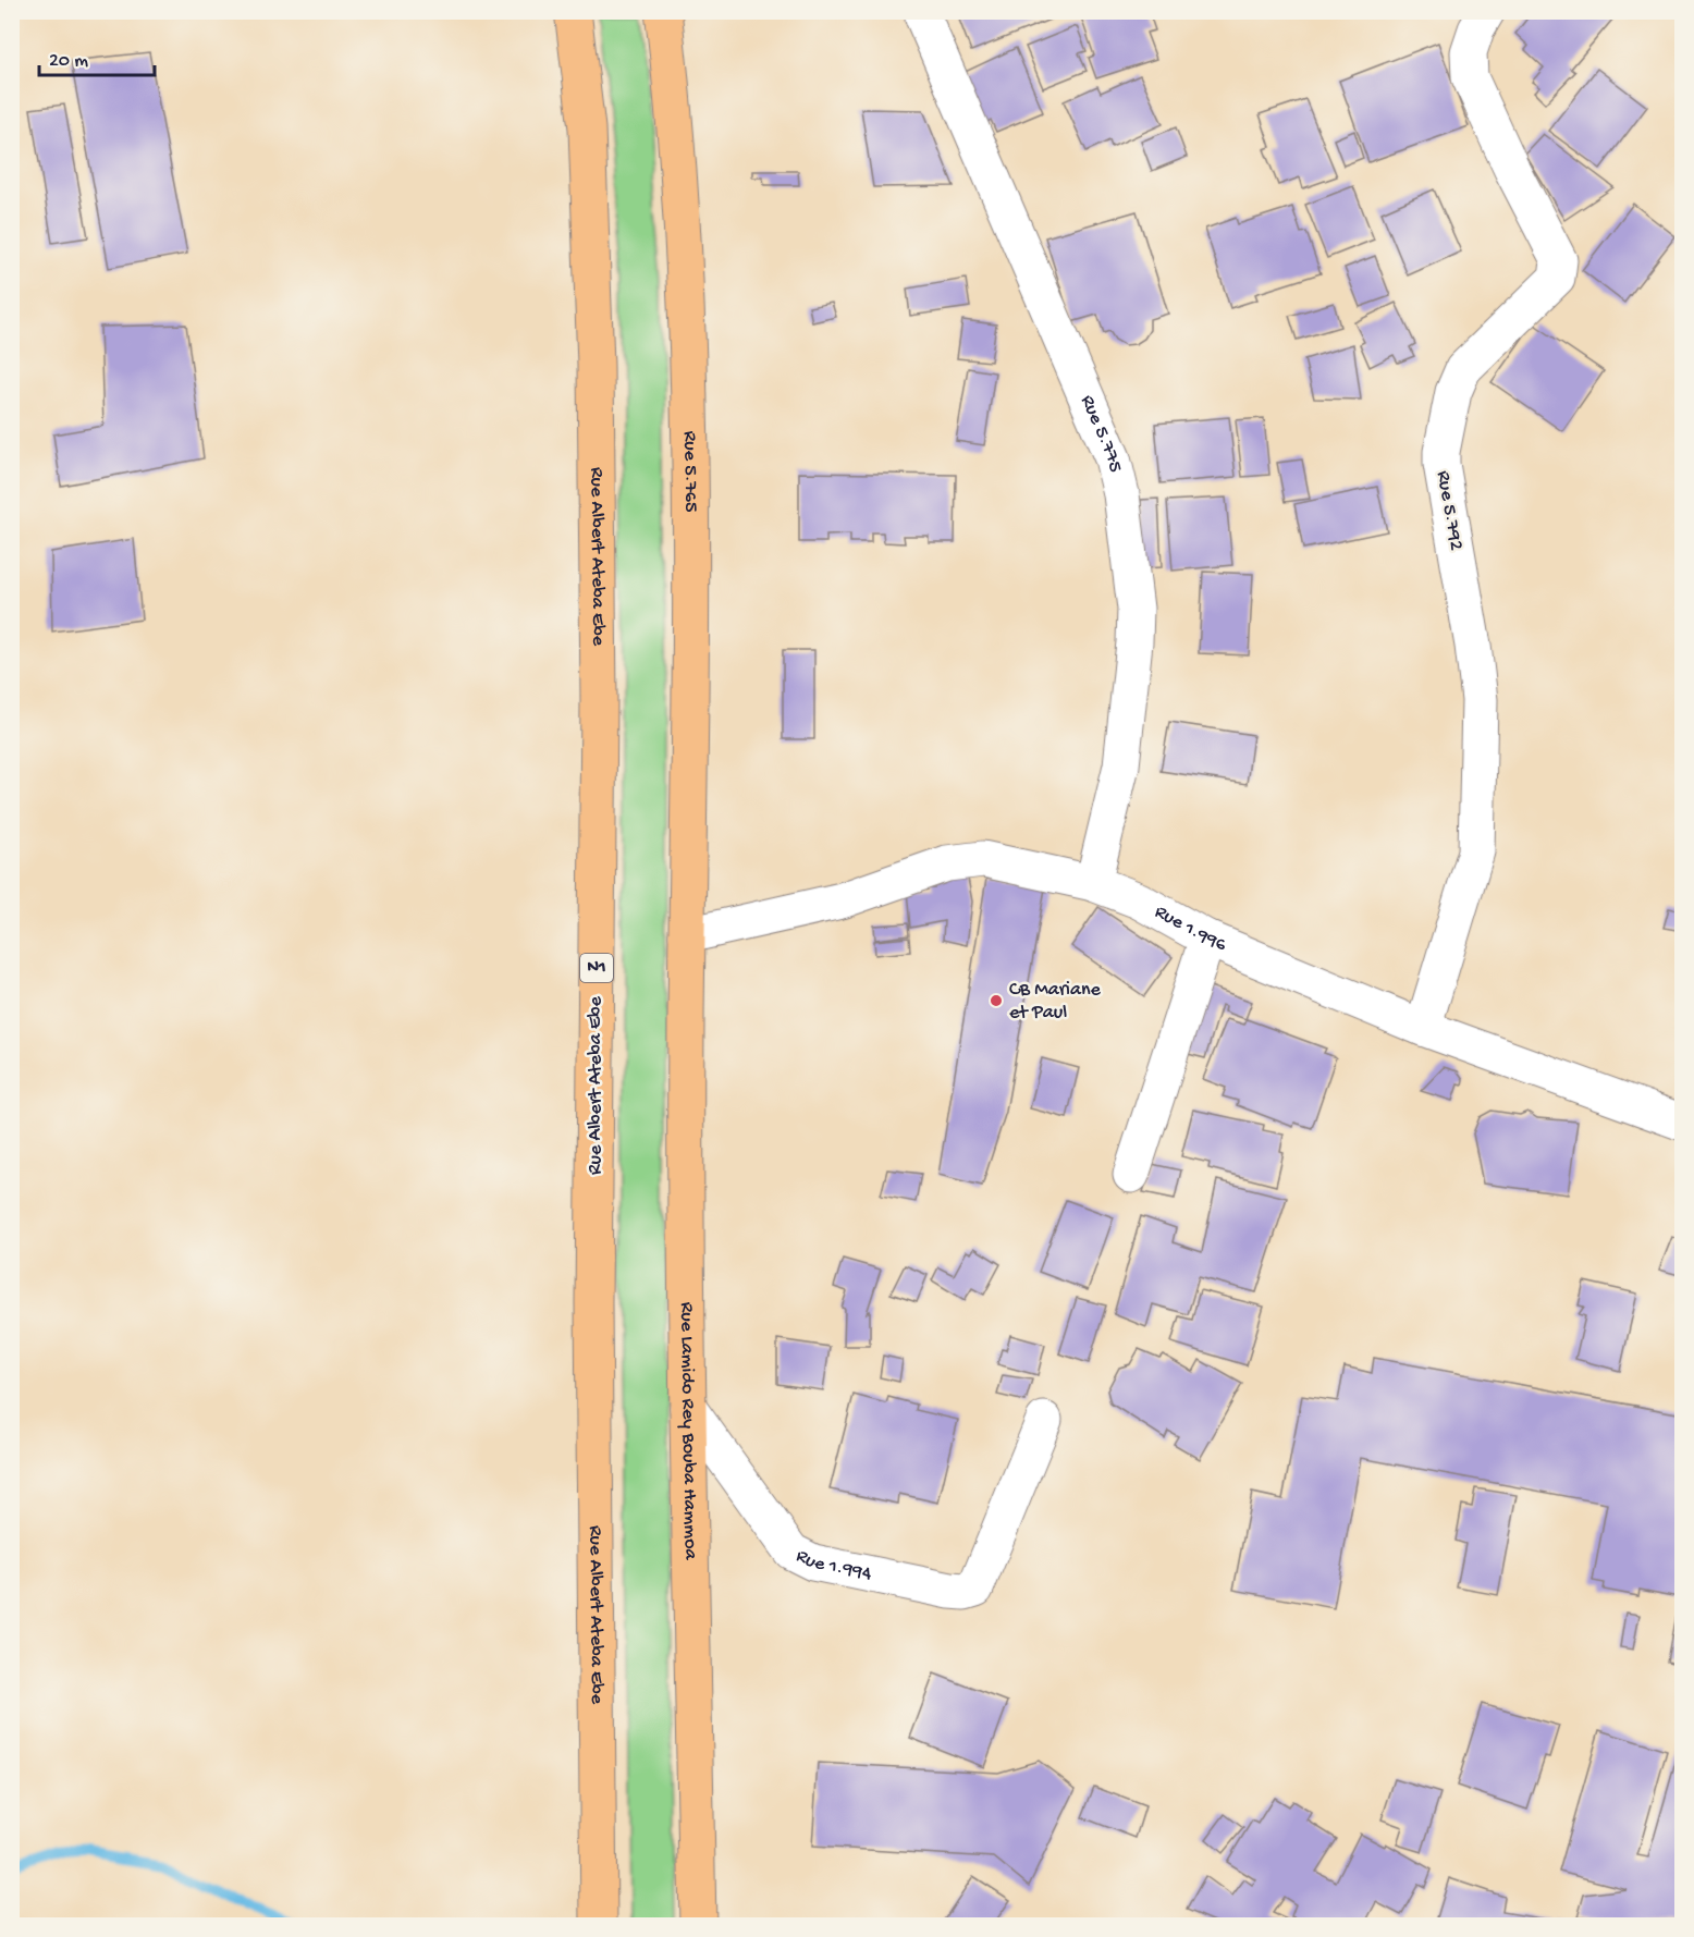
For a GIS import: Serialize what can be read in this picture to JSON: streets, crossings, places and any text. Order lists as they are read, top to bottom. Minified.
{"streets":{"highway":["Rue 5.765","Rue Albert Ateba Ebe","N1","Rue Lamido Rey Bouba Hammoa"],"street":["Rue 5.775","Rue 5.792","Rue 1.996","Rue 1.994"]},"crossings":[["Rue 5.775","Rue 1.996"],["Rue 5.765","Rue 1.996"],["Rue 5.765","Rue Lamido Rey Bouba Hammoa"],["Rue 5.792","Rue 1.996"],["Rue 1.996","Rue Lamido Rey Bouba Hammoa"],["Rue Lamido Rey Bouba Hammoa","Rue 1.994"]],"places":["CB Mariane et Paul"],"scale_bar":"20 m"}
